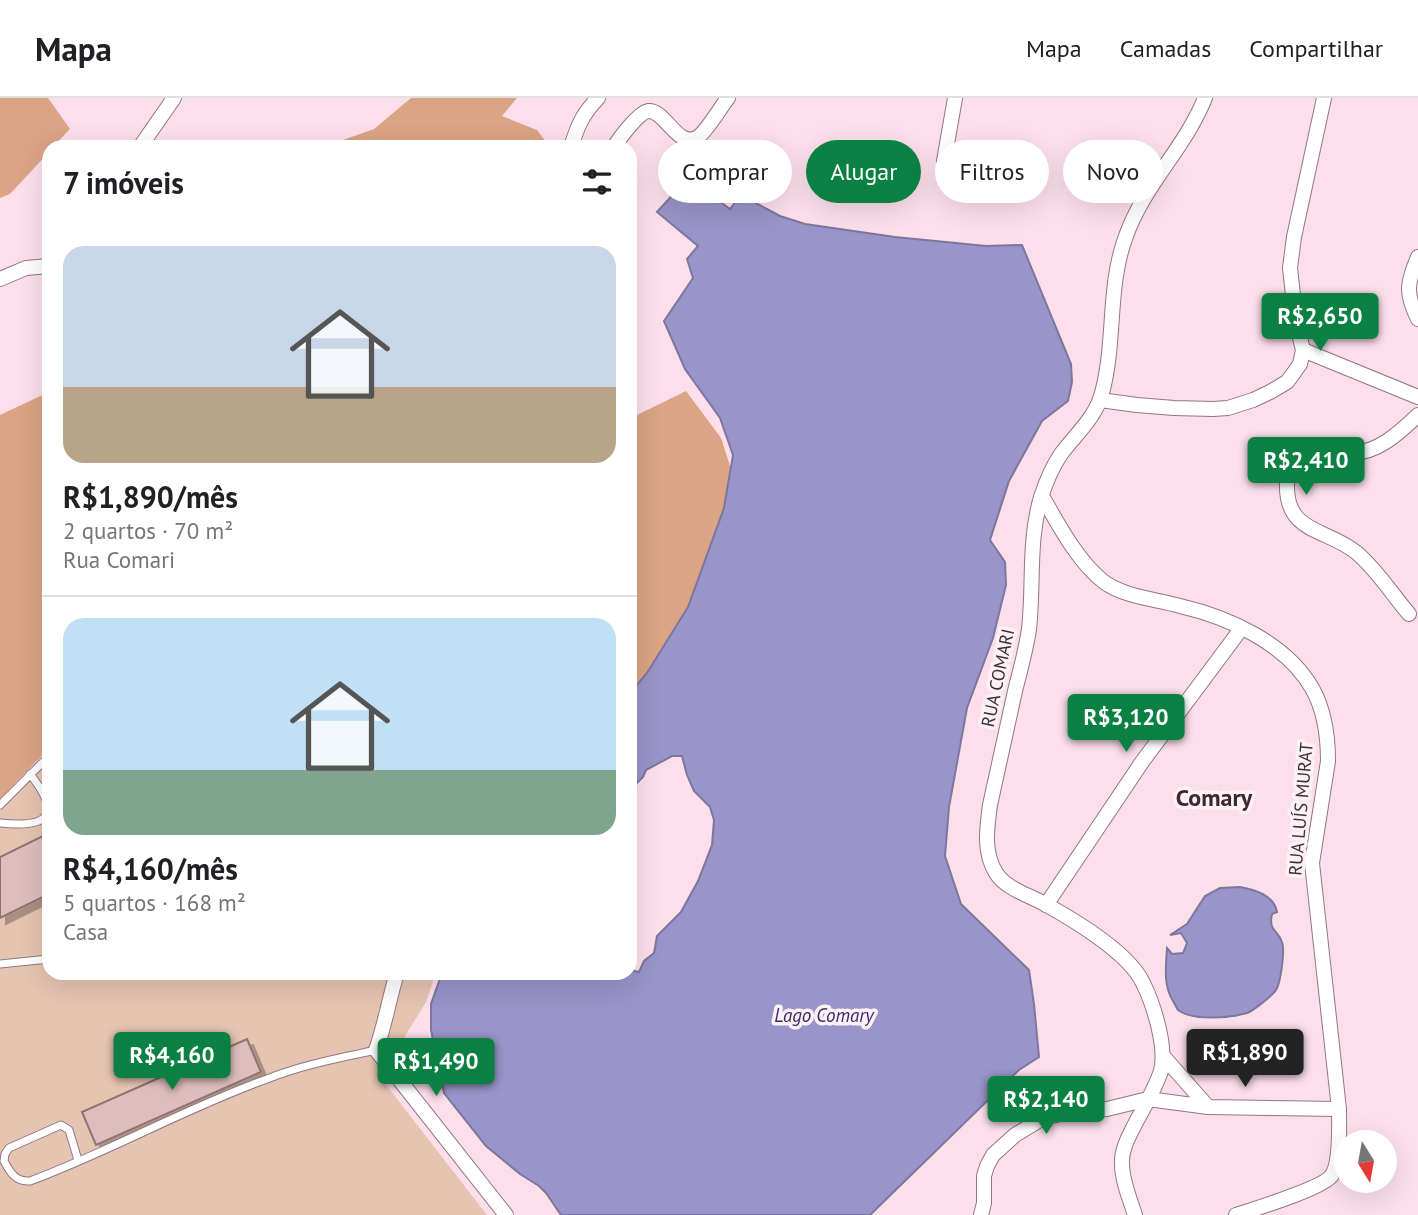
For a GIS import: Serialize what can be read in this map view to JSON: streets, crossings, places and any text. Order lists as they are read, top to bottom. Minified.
{"streets":{"street":["RUA COMARI","RUA LUÍS MURAT"]},"crossings":[["RUA COMARI","RUA LUÍS MURAT"]],"districts":["Comary"],"water":["Lago Comary"],"north":"bottom","page":{"header":"Mapa","nav":["Mapa","Camadas","Compartilhar"],"chip":["Comprar","Alugar","Filtros","Novo"],"heading":"7 imóveis","list":[{"name":"R$1,890/mês","note":"2 quartos · 70 m² · Rua Comari"},{"name":"R$4,160/mês","note":"5 quartos · 168 m² · Casa"}],"price":["R$2,650","R$2,410","R$3,120","R$1,890","R$4,160","R$1,490","R$2,140"]}}
